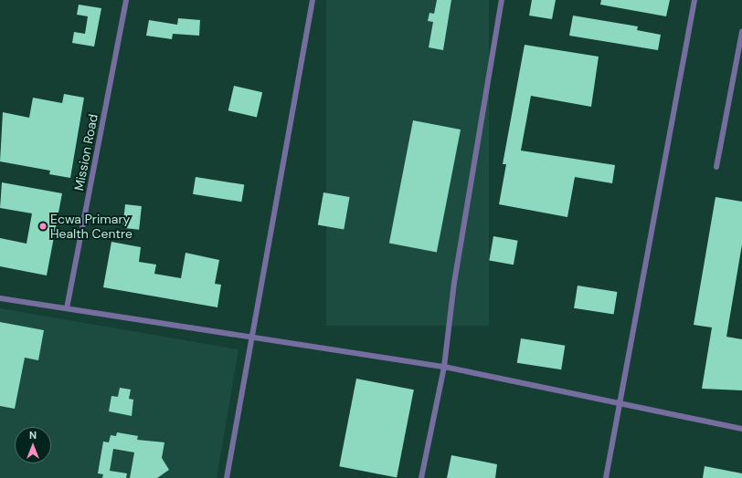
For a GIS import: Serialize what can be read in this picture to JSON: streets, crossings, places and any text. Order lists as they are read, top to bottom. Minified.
{"streets":{"lane":["Mission Road"]},"places":["Ecwa Primary Health Centre"],"north":"top"}
